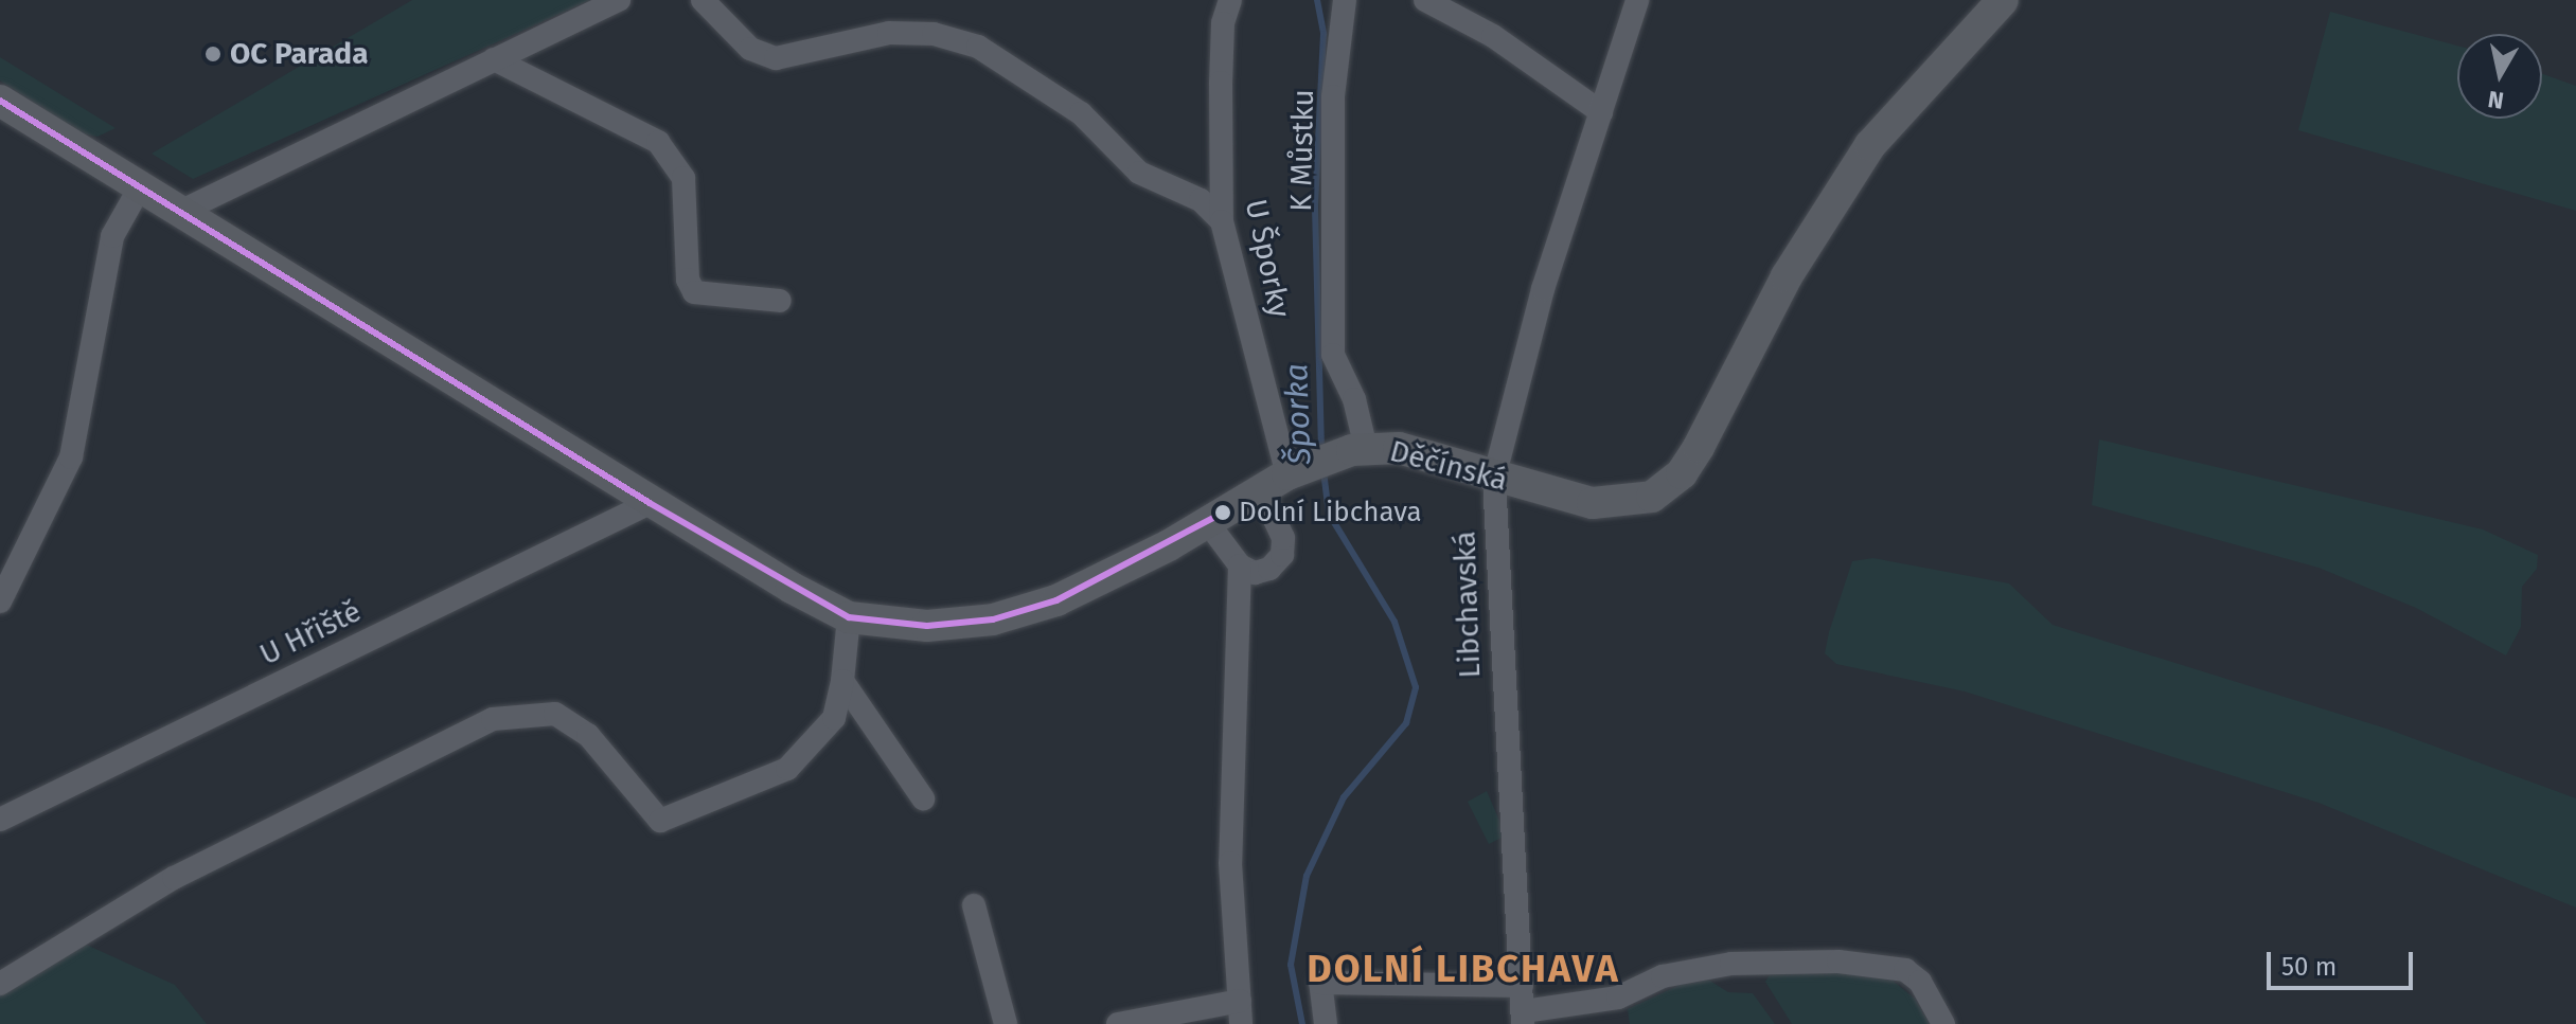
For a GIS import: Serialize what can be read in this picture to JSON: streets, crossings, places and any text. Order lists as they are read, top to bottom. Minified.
{"streets":{"main road":["Děčínská"],"street":["K Můstku","U Šporky","Libchavská","U Hřiště"]},"crossings":[["K Můstku","Děčínská"],["U Šporky","Děčínská"],["Děčínská","Libchavská"],["Děčínská","U Hřiště"]],"districts":["DOLNÍ LIBCHAVA"],"water":["Šporka"],"places":["OC Parada","Dolní Libchava"],"scale_bar":"50 m","north":"bottom"}
